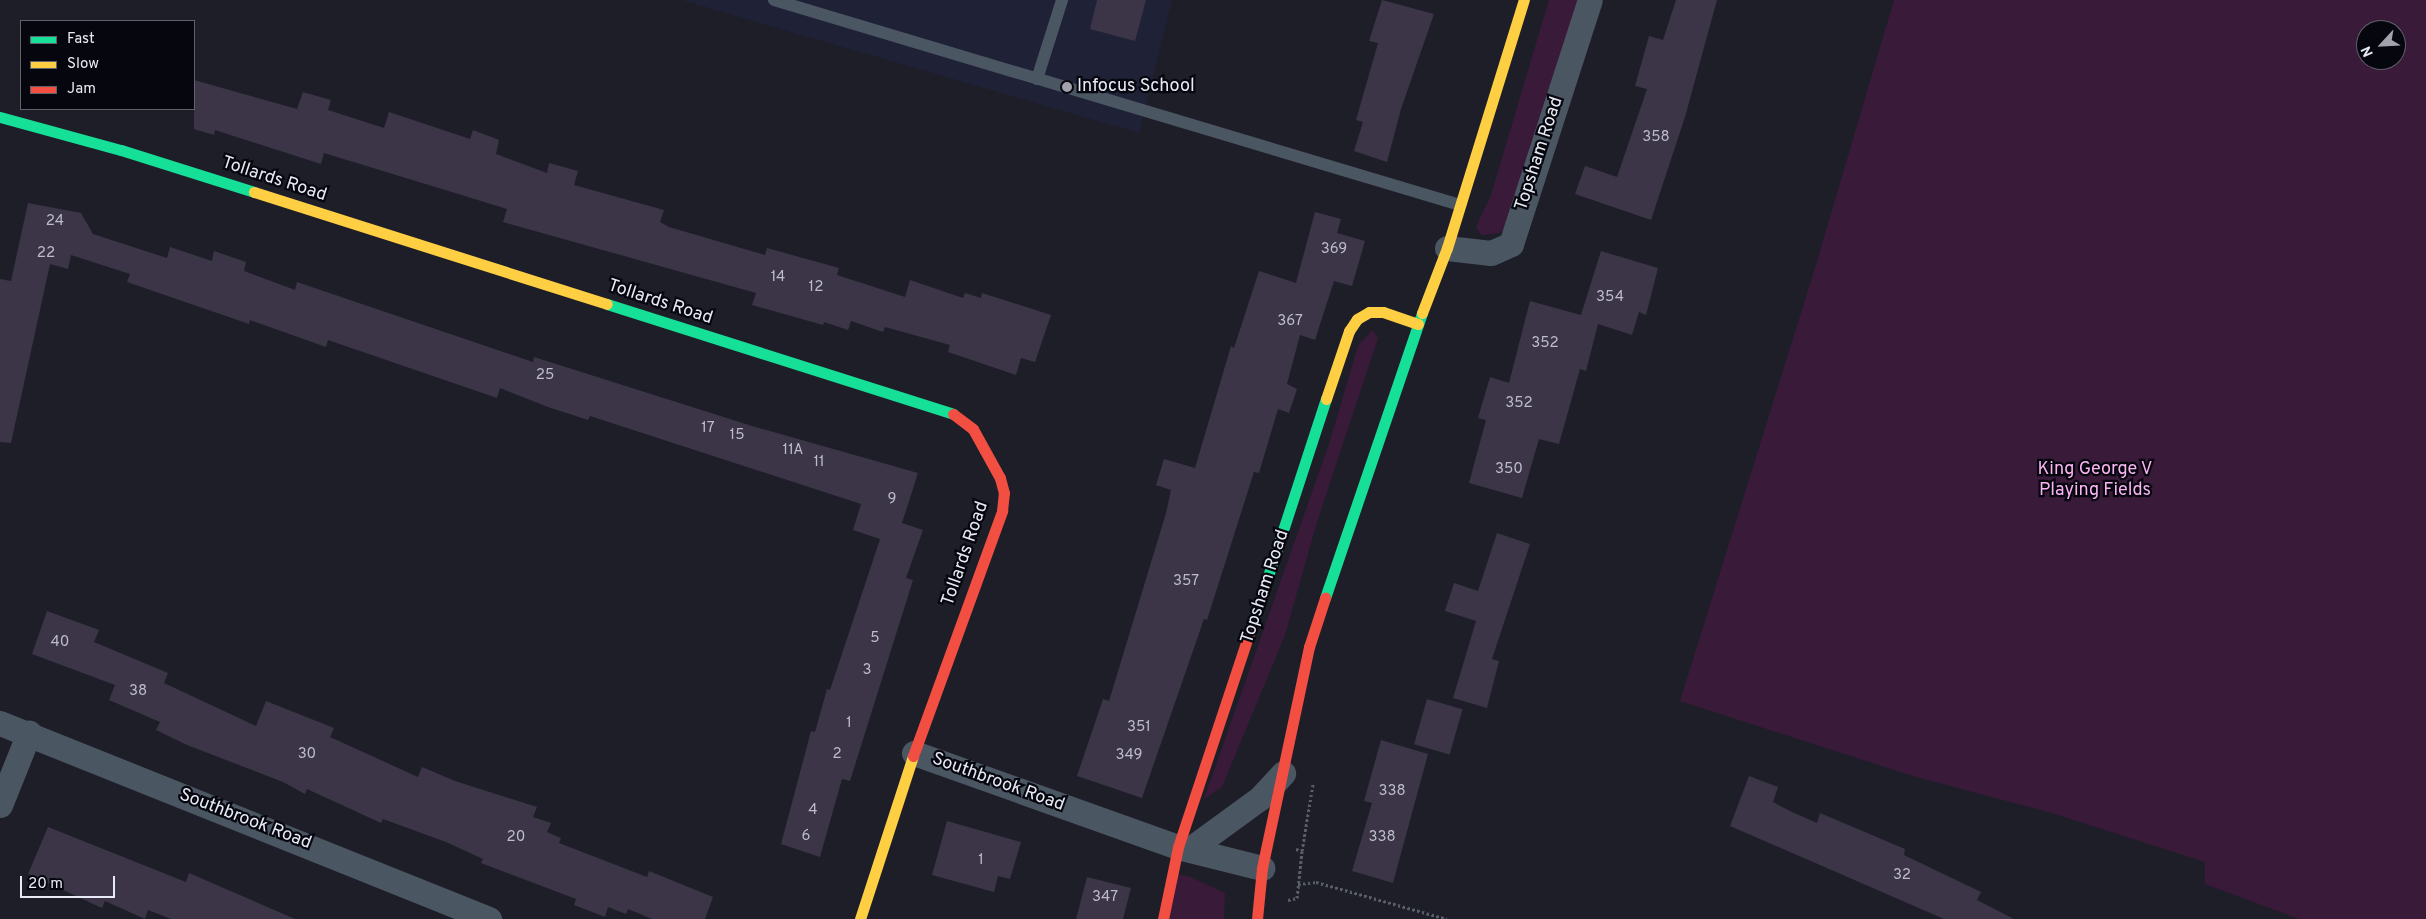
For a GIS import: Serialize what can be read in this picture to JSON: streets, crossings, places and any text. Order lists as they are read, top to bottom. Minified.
{"streets":{"street":["Topsham Road","Tollards Road","Southbrook Road"]},"crossings":[["Topsham Road","Southbrook Road"],["Tollards Road","Southbrook Road"]],"parks":["King George V Playing Fields"],"places":["Infocus School"],"house_numbers":["358","24","369","22","14","12","354","367","352","25","352","17","15","11A","11","350","9","357","5","40","3","38","1","351","30","2","349","338","4","6","20","338","1","32","347"],"legend":["Fast","Slow","Jam"],"scale_bar":"20 m","north":"bottom left"}
